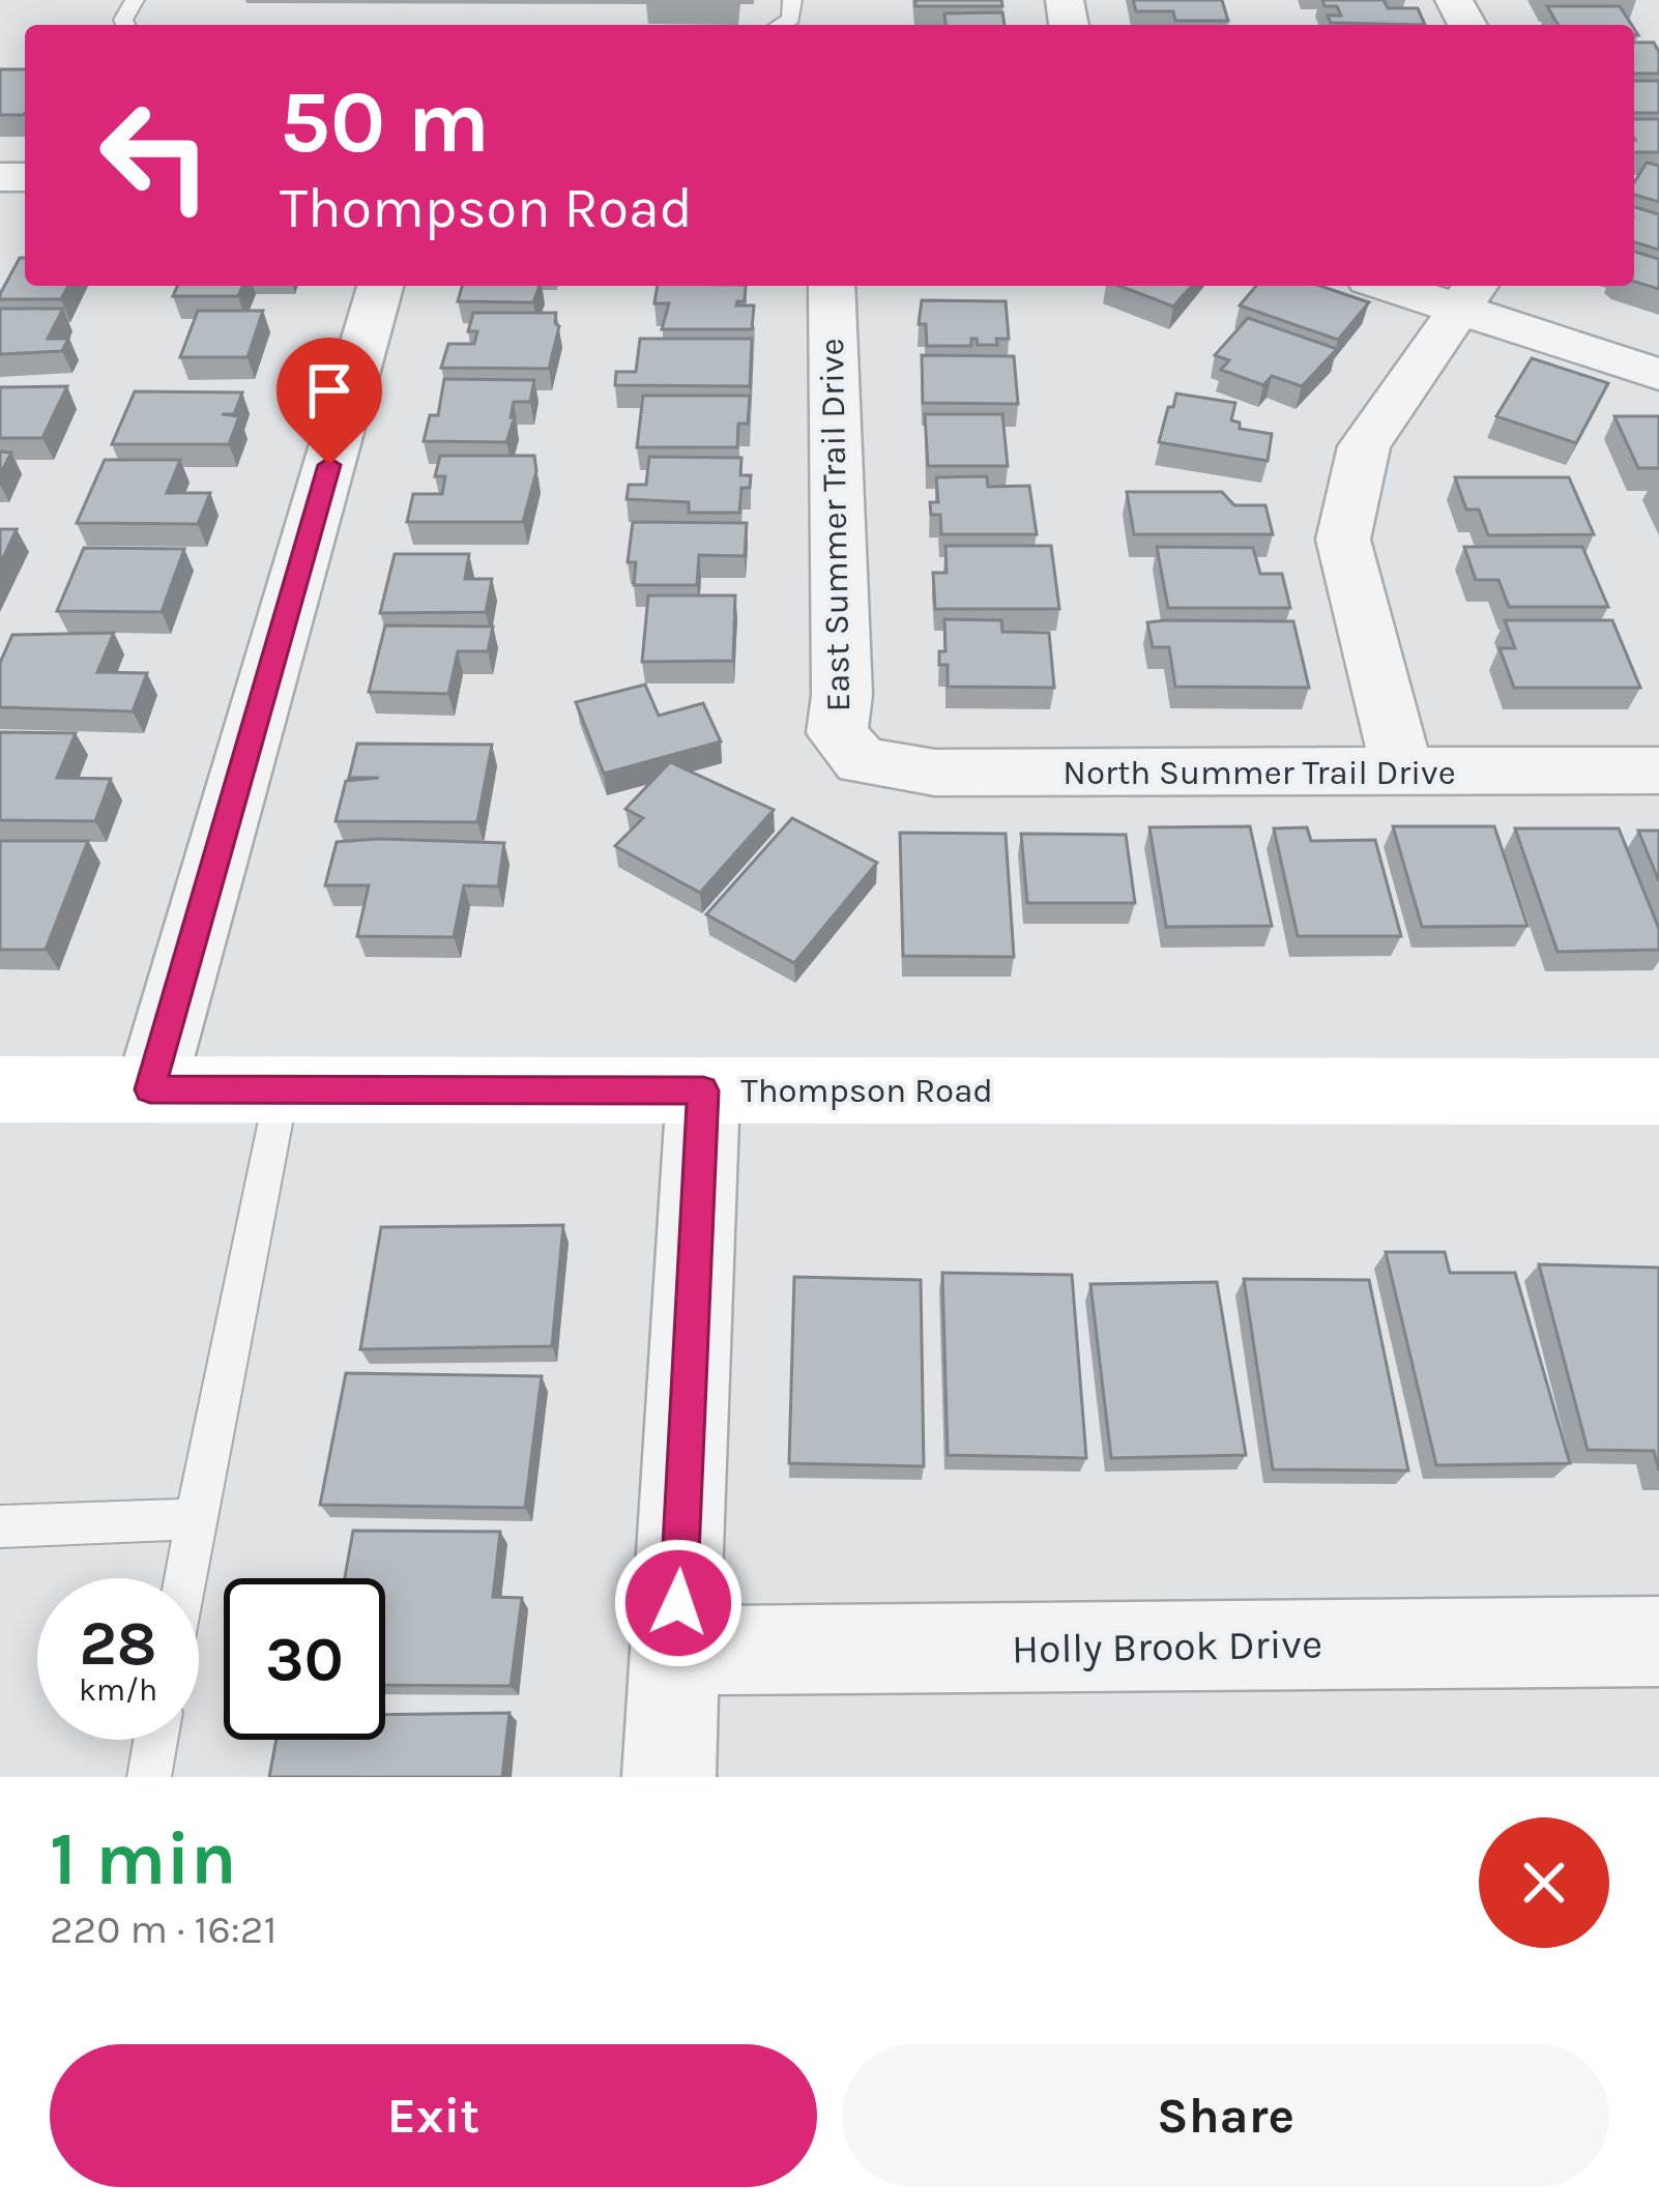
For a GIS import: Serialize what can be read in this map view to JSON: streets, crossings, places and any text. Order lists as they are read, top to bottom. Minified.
{"streets":{"street":["East Summer Trail Drive","North Summer Trail Drive","Thompson Road","Holly Brook Drive"]},"crossings":[["East Summer Trail Drive","North Summer Trail Drive"]],"page":{"turn":["50 m","Thompson Road"],"speed":"28 km/h","limit":"30","heading":["1 min","220 m · 16:21"],"buttons":["Exit","Share"]}}
